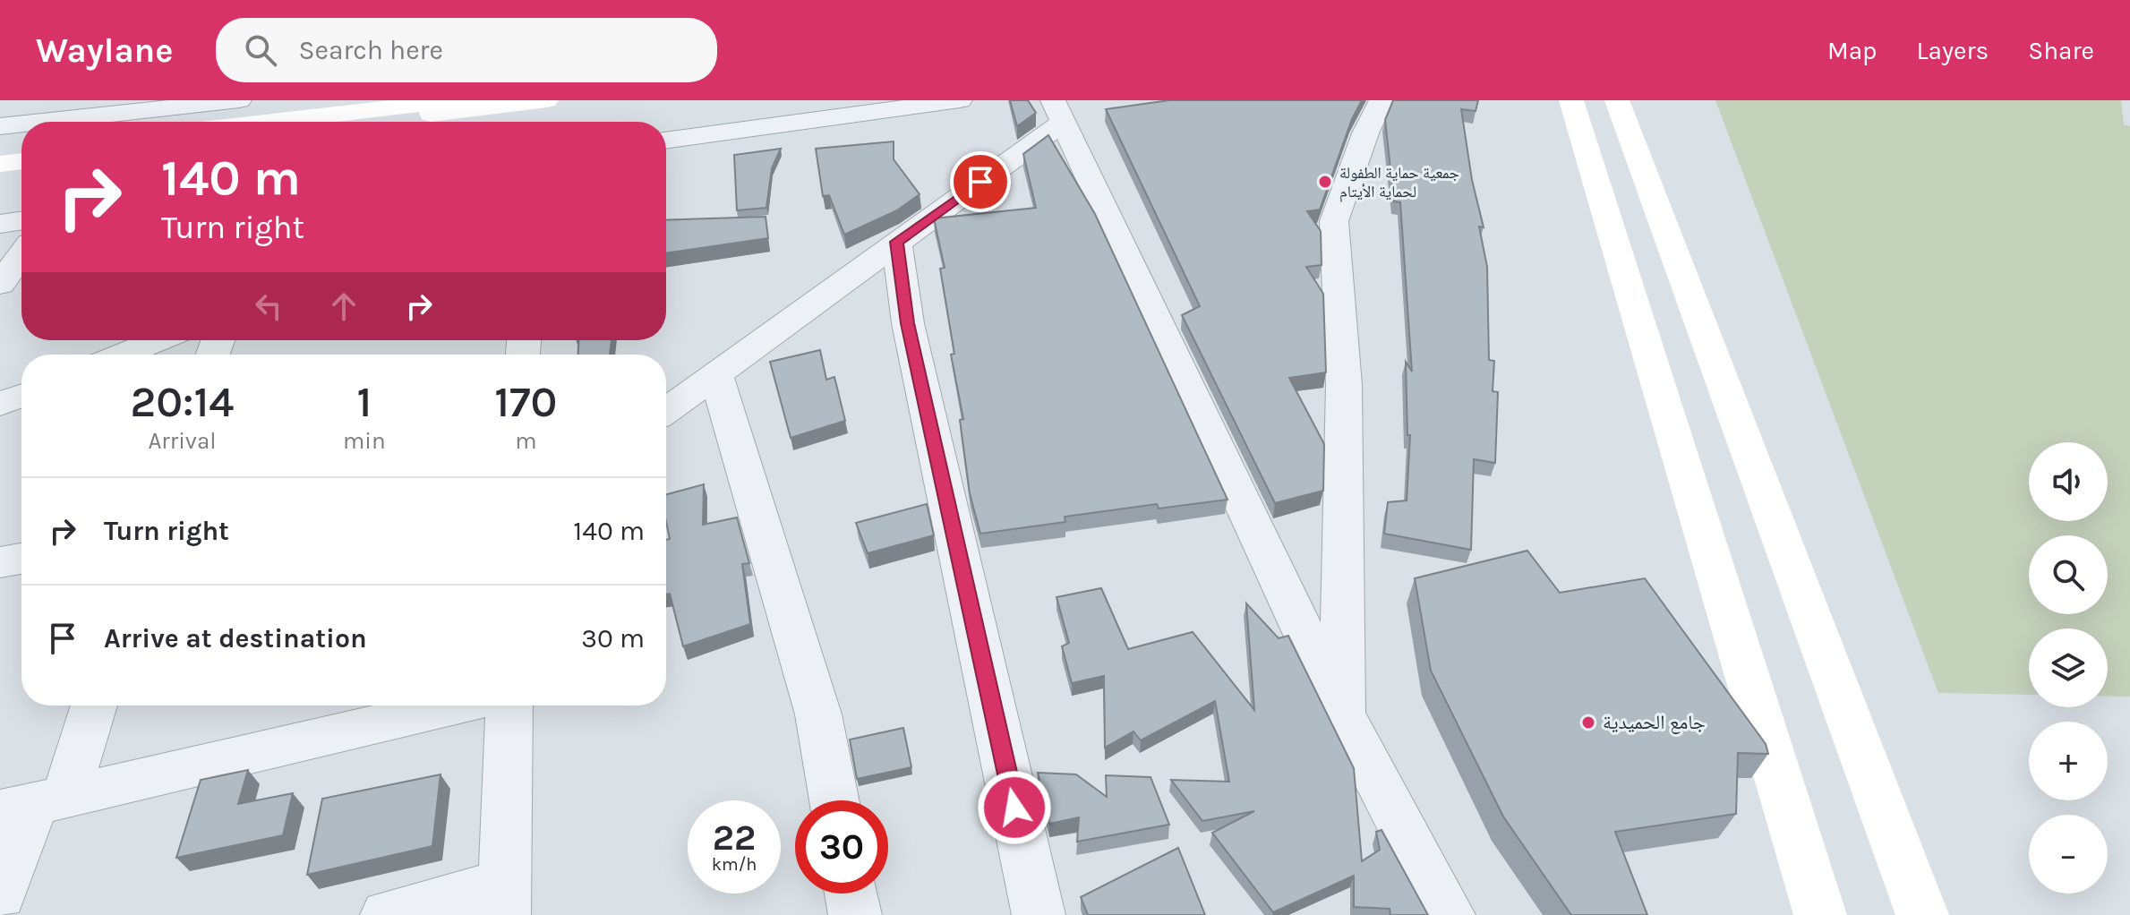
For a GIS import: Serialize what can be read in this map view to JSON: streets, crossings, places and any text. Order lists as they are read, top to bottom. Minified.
{"places":["جمعية حماية الطفولة لحماية الأيتام","جامع الحميدية"],"page":{"header":"Waylane","search":"Search here","nav":["Map","Layers","Share"],"turn":["140 m","Turn right"],"eta":["20:14","Arrival","1","min","170","m"],"map_buttons":["+","−"],"list":[{"name":"Turn right","value":"140 m"},{"name":"Arrive at destination","value":"30 m"}],"speed":"22 km/h","limit":"30"}}
